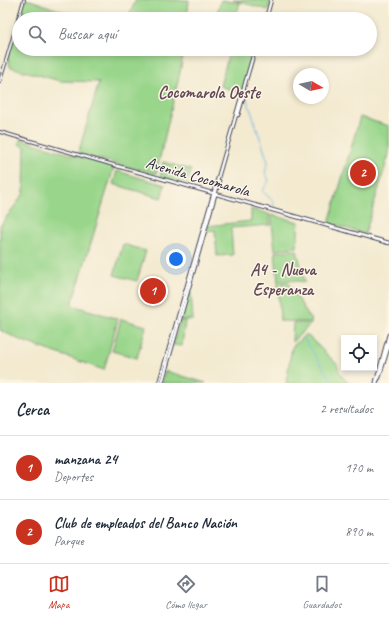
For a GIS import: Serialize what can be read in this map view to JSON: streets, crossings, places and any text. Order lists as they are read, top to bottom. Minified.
{"streets":{"main road":["Avenida Cocomarola"]},"districts":["Cocomarola Oeste","A4 - Nueva Esperanza"],"north":"right","page":{"search":"Buscar aquí","pins":["2","1"],"heading":["Cerca","2 resultados"],"list":[{"mark":"1","name":"manzana 24","note":"Deportes","value":"170 m"},{"mark":"2","name":"Club de empleados del Banco Nación","note":"Parque","value":"890 m"}],"nav":["Mapa","Cómo llegar","Guardados"]}}
